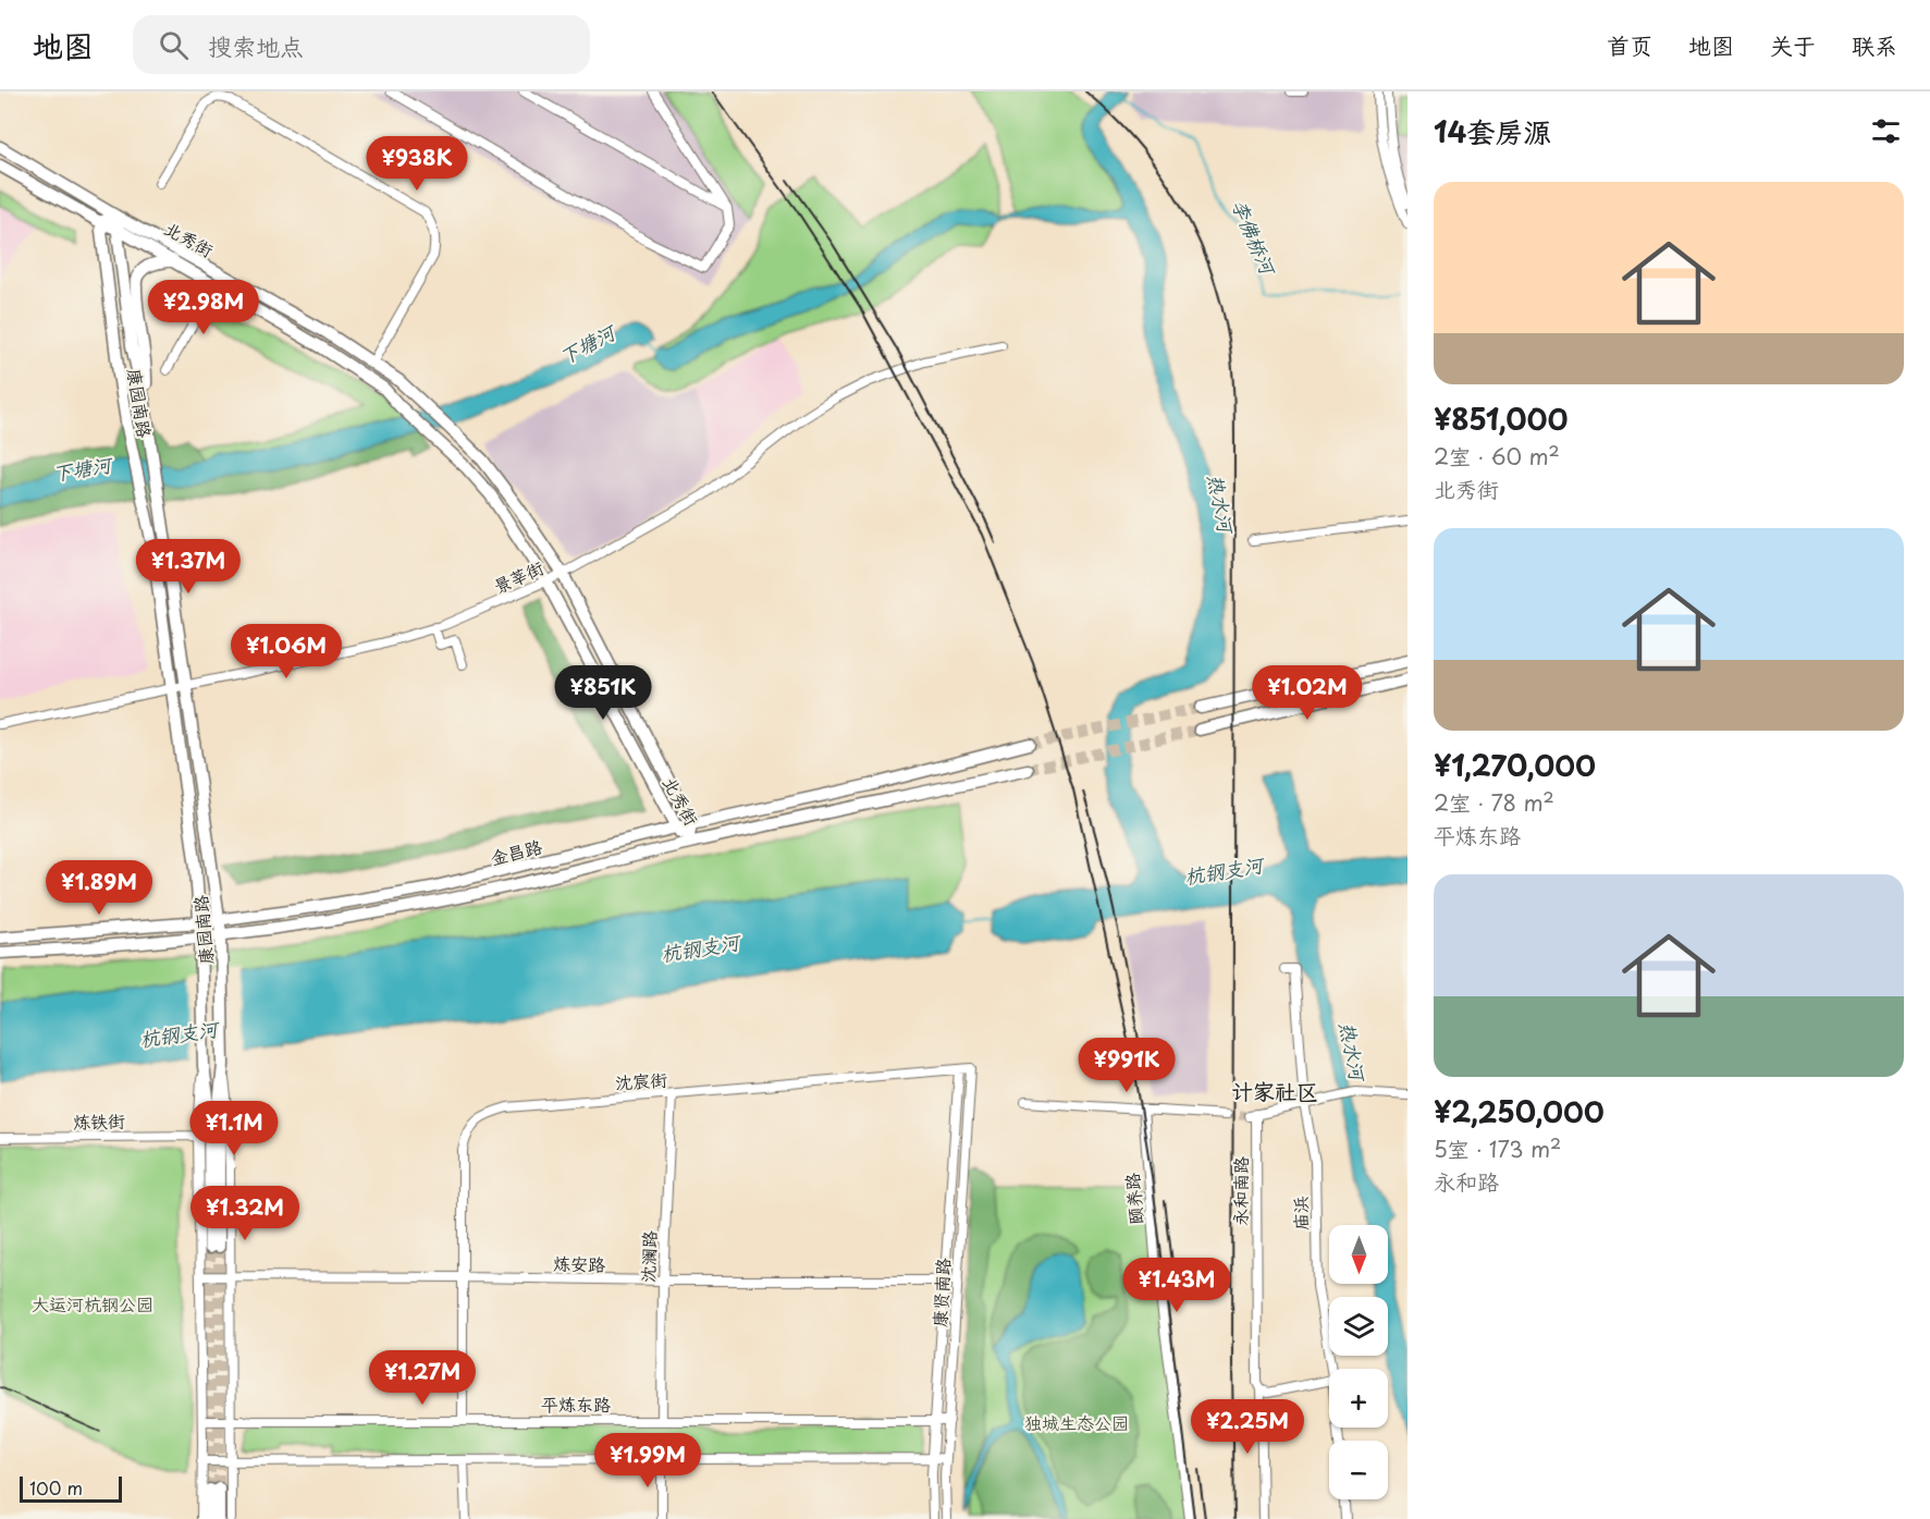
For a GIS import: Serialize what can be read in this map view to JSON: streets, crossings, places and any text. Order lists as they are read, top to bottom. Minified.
{"streets":{"main road":["北秀街","康园南路","金昌路"],"street":["景莘街","沈宸街","炼铁街","永和南路","颐养路","庙浜","沈澜路","炼安路","康贤南路","平炼东路"]},"crossings":[["北秀街","康园南路"],["北秀街","景莘街"],["北秀街","金昌路"],["康园南路","景莘街"],["康园南路","金昌路"],["康园南路","炼铁街"],["康园南路","炼安路"],["康园南路","平炼东路"],["沈宸街","沈澜路"],["沈宸街","炼安路"],["沈宸街","康贤南路"],["沈宸街","平炼东路"],["永和南路","庙浜"],["沈澜路","炼安路"],["沈澜路","平炼东路"],["炼安路","康贤南路"],["康贤南路","平炼东路"]],"districts":["计家社区"],"water":["李佛桥河","下塘河","热水河","杭钢支河"],"parks":["大运河杭钢公园","独城生态公园"],"scale_bar":"100 m","north":"bottom","page":{"header":"地图","search":"搜索地点","nav":["首页","地图","关于","联系"],"heading":"14套房源","price":["¥938K","¥2.98M","¥1.37M","¥1.06M","¥851K","¥1.02M","¥1.89M","¥991K","¥1.1M","¥1.32M","¥1.43M","¥1.27M","¥2.25M","¥1.99M"],"list":[{"name":"¥851,000","note":"2室 · 60 m² · 北秀街"},{"name":"¥1,270,000","note":"2室 · 78 m² · 平炼东路"},{"name":"¥2,250,000","note":"5室 · 173 m² · 永和路"}],"map_buttons":["+","−"],"scale":"100 m"}}
